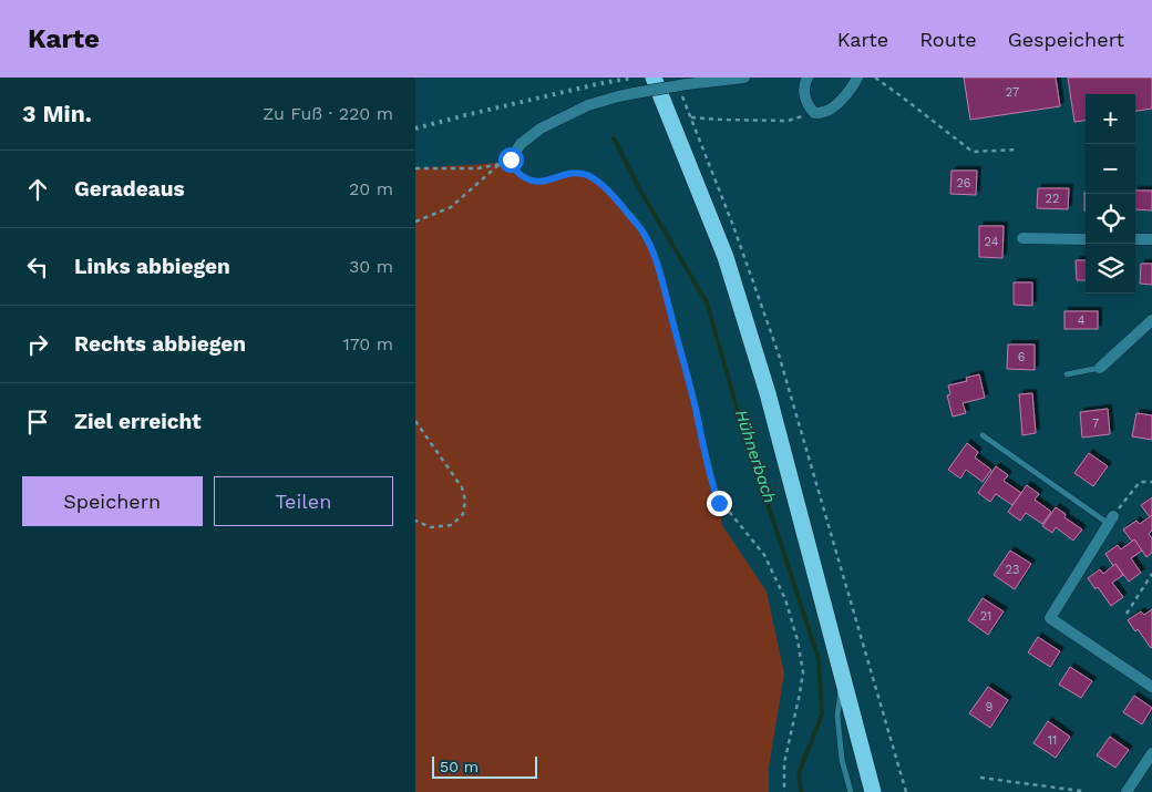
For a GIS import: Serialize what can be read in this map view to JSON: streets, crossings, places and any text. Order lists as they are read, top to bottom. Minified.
{"water":["Hühnerbach"],"house_numbers":["27","26","22","24","4","6","7","23","21","9","11"],"scale_bar":"50 m","page":{"header":"Karte","nav":["Karte","Route","Gespeichert"],"heading":["3 Min.","Zu Fuß · 220 m"],"map_buttons":["+","−"],"list":[["Geradeaus","20 m"],["Links abbiegen","30 m"],["Rechts abbiegen","170 m"],"Ziel erreicht"],"buttons":["Speichern","Teilen"],"scale":"50 m"}}
